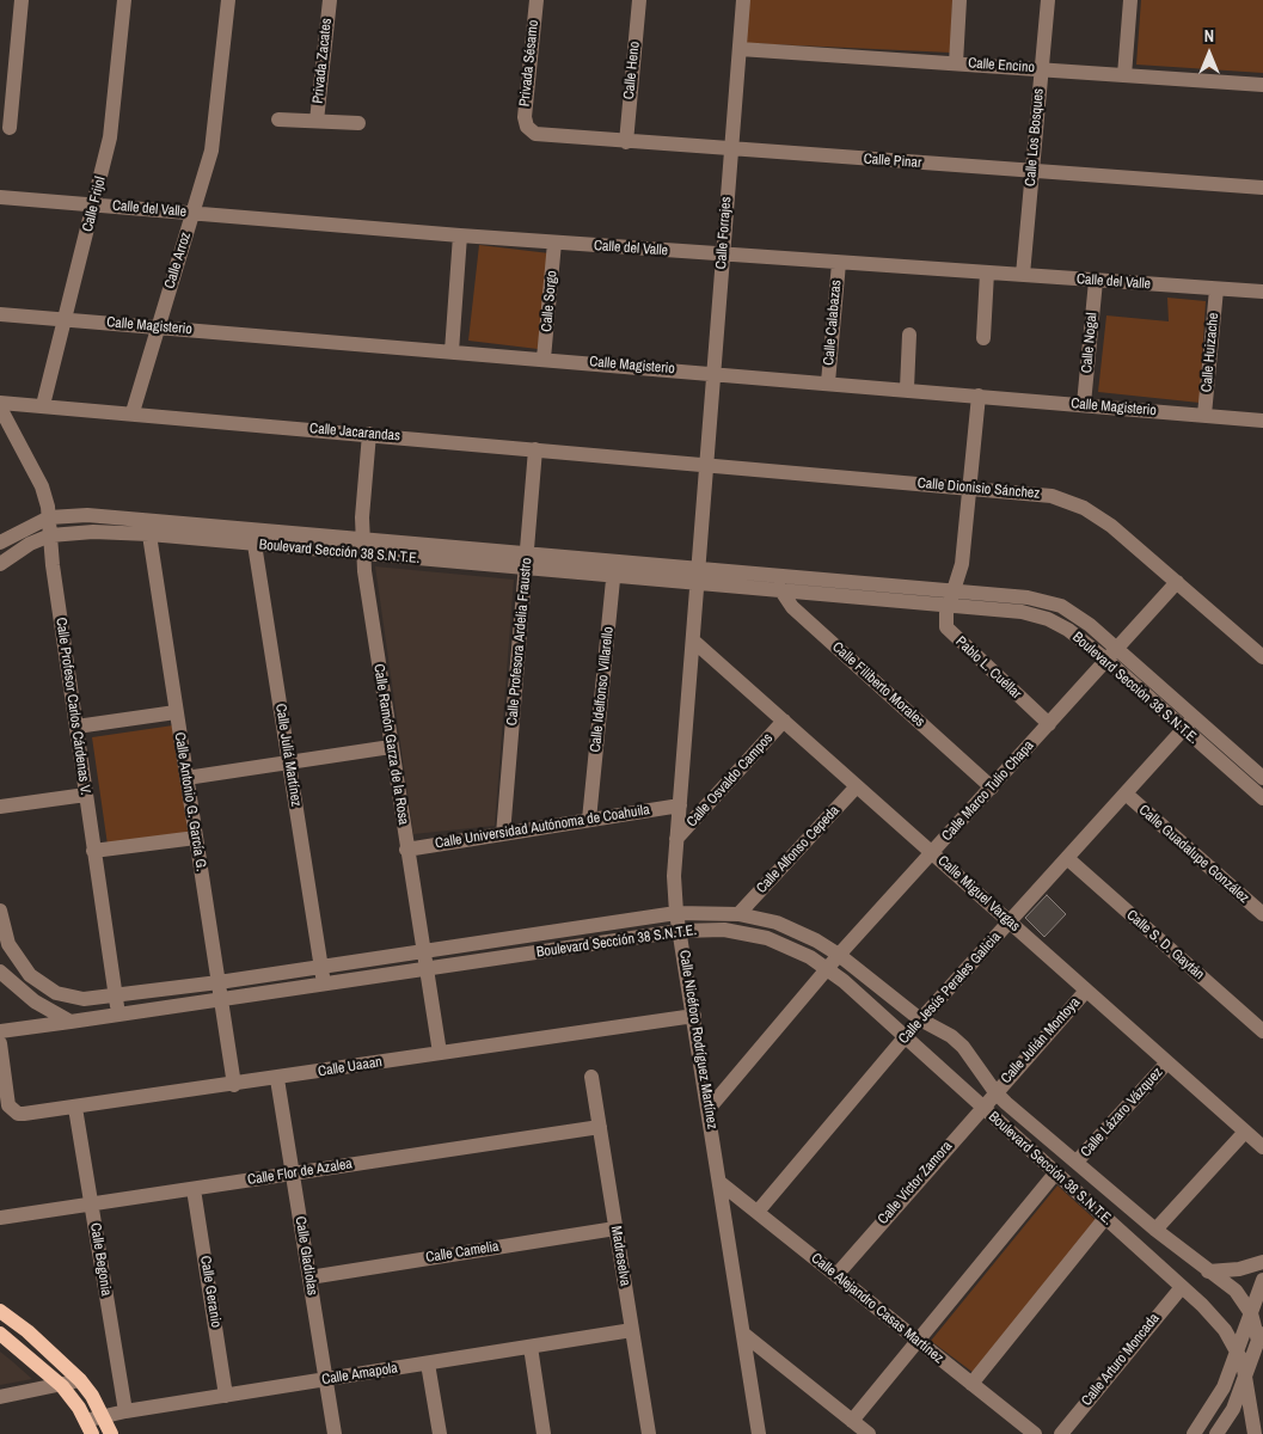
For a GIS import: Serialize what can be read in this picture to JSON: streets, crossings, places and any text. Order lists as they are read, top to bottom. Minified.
{"streets":{"street":["Privada Zacates","Privada Sésamo","Calle Encino","Calle Heno","Calle Los Bosques","Calle Pinar","Calle Frijol","Calle del Valle","Calle Forrajes","Calle Arroz","Calle Sorgo","Calle Calabazas","Calle Magisterio","Calle Nogal","Calle Huizache","Calle Jacarandas","Calle Dionisio Sánchez","Boulevard Sección 38 S.N.T.E.","Calle Profesora Ardelia Fraustro","Pablo L. Cuéllar","Calle Filiberto Morales","Calle Idelfonso Villarello","Calle Profesor Carlos Cárdenas V.","Calle Ramón Garza de la Rosa","Calle Juliá Martínez","Calle Osvaldo Campos","Calle Marco Tulio Chapa","Calle Antonio G. García G.","Calle Universidad Autónoma de Coahuila","Calle Alfonso Cepeda","Calle Guadalupe González","Calle Miguel Vargas","Calle S. D. Gaytán","Calle Jesús Perales Galicia","Calle Nicéforo Rodríguez Martínez","Calle Julián Montoya","Calle Uaaan","Calle Lázaro Vázquez","Calle Flor de Azalea","Calle Víctor Zamora","Calle Camelia","Calle Gladiolas","Madreselva","Calle Begonia","Calle Geranio","Calle Alejandro Casas Martínez","Calle Arturo Moncada","Calle Amapola"]},"crossings":[["Privada Sésamo","Calle Pinar"],["Calle Encino","Calle Los Bosques"],["Calle Encino","Calle Forrajes"],["Calle Heno","Calle Pinar"],["Calle Los Bosques","Calle Pinar"],["Calle Los Bosques","Calle del Valle"],["Calle Pinar","Calle Forrajes"],["Calle Frijol","Calle del Valle"],["Calle Frijol","Calle Magisterio"],["Calle Frijol","Calle Jacarandas"],["Calle del Valle","Calle Forrajes"],["Calle del Valle","Calle Arroz"],["Calle del Valle","Calle Sorgo"],["Calle del Valle","Calle Calabazas"],["Calle del Valle","Calle Nogal"],["Calle del Valle","Calle Huizache"],["Calle Forrajes","Calle Magisterio"],["Calle Forrajes","Calle Jacarandas"],["Calle Forrajes","Calle Dionisio Sánchez"],["Calle Forrajes","Calle Nicéforo Rodríguez Martínez"],["Calle Arroz","Calle Magisterio"],["Calle Arroz","Calle Jacarandas"],["Calle Sorgo","Calle Magisterio"],["Calle Calabazas","Calle Magisterio"],["Calle Magisterio","Calle Nogal"],["Calle Magisterio","Calle Huizache"],["Calle Magisterio","Pablo L. Cuéllar"],["Calle Jacarandas","Calle Dionisio Sánchez"],["Calle Jacarandas","Calle Profesora Ardelia Fraustro"],["Calle Jacarandas","Calle Ramón Garza de la Rosa"],["Calle Jacarandas","Calle Nicéforo Rodríguez Martínez"],["Calle Dionisio Sánchez","Pablo L. Cuéllar"],["Calle Dionisio Sánchez","Calle Marco Tulio Chapa"],["Calle Dionisio Sánchez","Calle Nicéforo Rodríguez Martínez"],["Boulevard Sección 38 S.N.T.E.","Calle Profesora Ardelia Fraustro"],["Boulevard Sección 38 S.N.T.E.","Pablo L. Cuéllar"],["Boulevard Sección 38 S.N.T.E.","Calle Filiberto Morales"],["Boulevard Sección 38 S.N.T.E.","Calle Idelfonso Villarello"],["Boulevard Sección 38 S.N.T.E.","Calle Profesor Carlos Cárdenas V."],["Boulevard Sección 38 S.N.T.E.","Calle Ramón Garza de la Rosa"],["Boulevard Sección 38 S.N.T.E.","Calle Juliá Martínez"],["Boulevard Sección 38 S.N.T.E.","Calle Marco Tulio Chapa"],["Boulevard Sección 38 S.N.T.E.","Calle Antonio G. García G."],["Boulevard Sección 38 S.N.T.E.","Calle Alfonso Cepeda"],["Boulevard Sección 38 S.N.T.E.","Calle Jesús Perales Galicia"],["Boulevard Sección 38 S.N.T.E.","Calle Nicéforo Rodríguez Martínez"],["Boulevard Sección 38 S.N.T.E.","Calle Julián Montoya"],["Boulevard Sección 38 S.N.T.E.","Calle Lázaro Vázquez"],["Boulevard Sección 38 S.N.T.E.","Calle Víctor Zamora"],["Boulevard Sección 38 S.N.T.E.","Calle Arturo Moncada"],["Calle Profesora Ardelia Fraustro","Calle Universidad Autónoma de Coahuila"],["Pablo L. Cuéllar","Calle Marco Tulio Chapa"],["Calle Filiberto Morales","Calle Marco Tulio Chapa"],["Calle Idelfonso Villarello","Calle Universidad Autónoma de Coahuila"],["Calle Ramón Garza de la Rosa","Calle Universidad Autónoma de Coahuila"],["Calle Ramón Garza de la Rosa","Calle Uaaan"],["Calle Osvaldo Campos","Calle Miguel Vargas"],["Calle Osvaldo Campos","Calle Nicéforo Rodríguez Martínez"],["Calle Marco Tulio Chapa","Calle Miguel Vargas"],["Calle Marco Tulio Chapa","Calle Nicéforo Rodríguez Martínez"],["Calle Antonio G. García G.","Calle Uaaan"],["Calle Universidad Autónoma de Coahuila","Calle Nicéforo Rodríguez Martínez"],["Calle Alfonso Cepeda","Calle Miguel Vargas"],["Calle Guadalupe González","Calle Jesús Perales Galicia"],["Calle Miguel Vargas","Calle Jesús Perales Galicia"],["Calle Miguel Vargas","Calle Nicéforo Rodríguez Martínez"],["Calle Miguel Vargas","Calle Julián Montoya"],["Calle Miguel Vargas","Calle Lázaro Vázquez"],["Calle S. D. Gaytán","Calle Jesús Perales Galicia"],["Calle Jesús Perales Galicia","Calle Alejandro Casas Martínez"],["Calle Nicéforo Rodríguez Martínez","Calle Uaaan"],["Calle Nicéforo Rodríguez Martínez","Calle Alejandro Casas Martínez"],["Calle Julián Montoya","Calle Víctor Zamora"],["Calle Uaaan","Calle Gladiolas"],["Calle Uaaan","Calle Begonia"],["Calle Flor de Azalea","Calle Gladiolas"],["Calle Flor de Azalea","Madreselva"],["Calle Flor de Azalea","Calle Begonia"],["Calle Flor de Azalea","Calle Geranio"],["Calle Víctor Zamora","Calle Alejandro Casas Martínez"],["Calle Camelia","Calle Gladiolas"],["Calle Camelia","Madreselva"],["Calle Gladiolas","Calle Amapola"],["Madreselva","Calle Amapola"],["Calle Begonia","Calle Amapola"],["Calle Geranio","Calle Amapola"]],"north":"top"}
